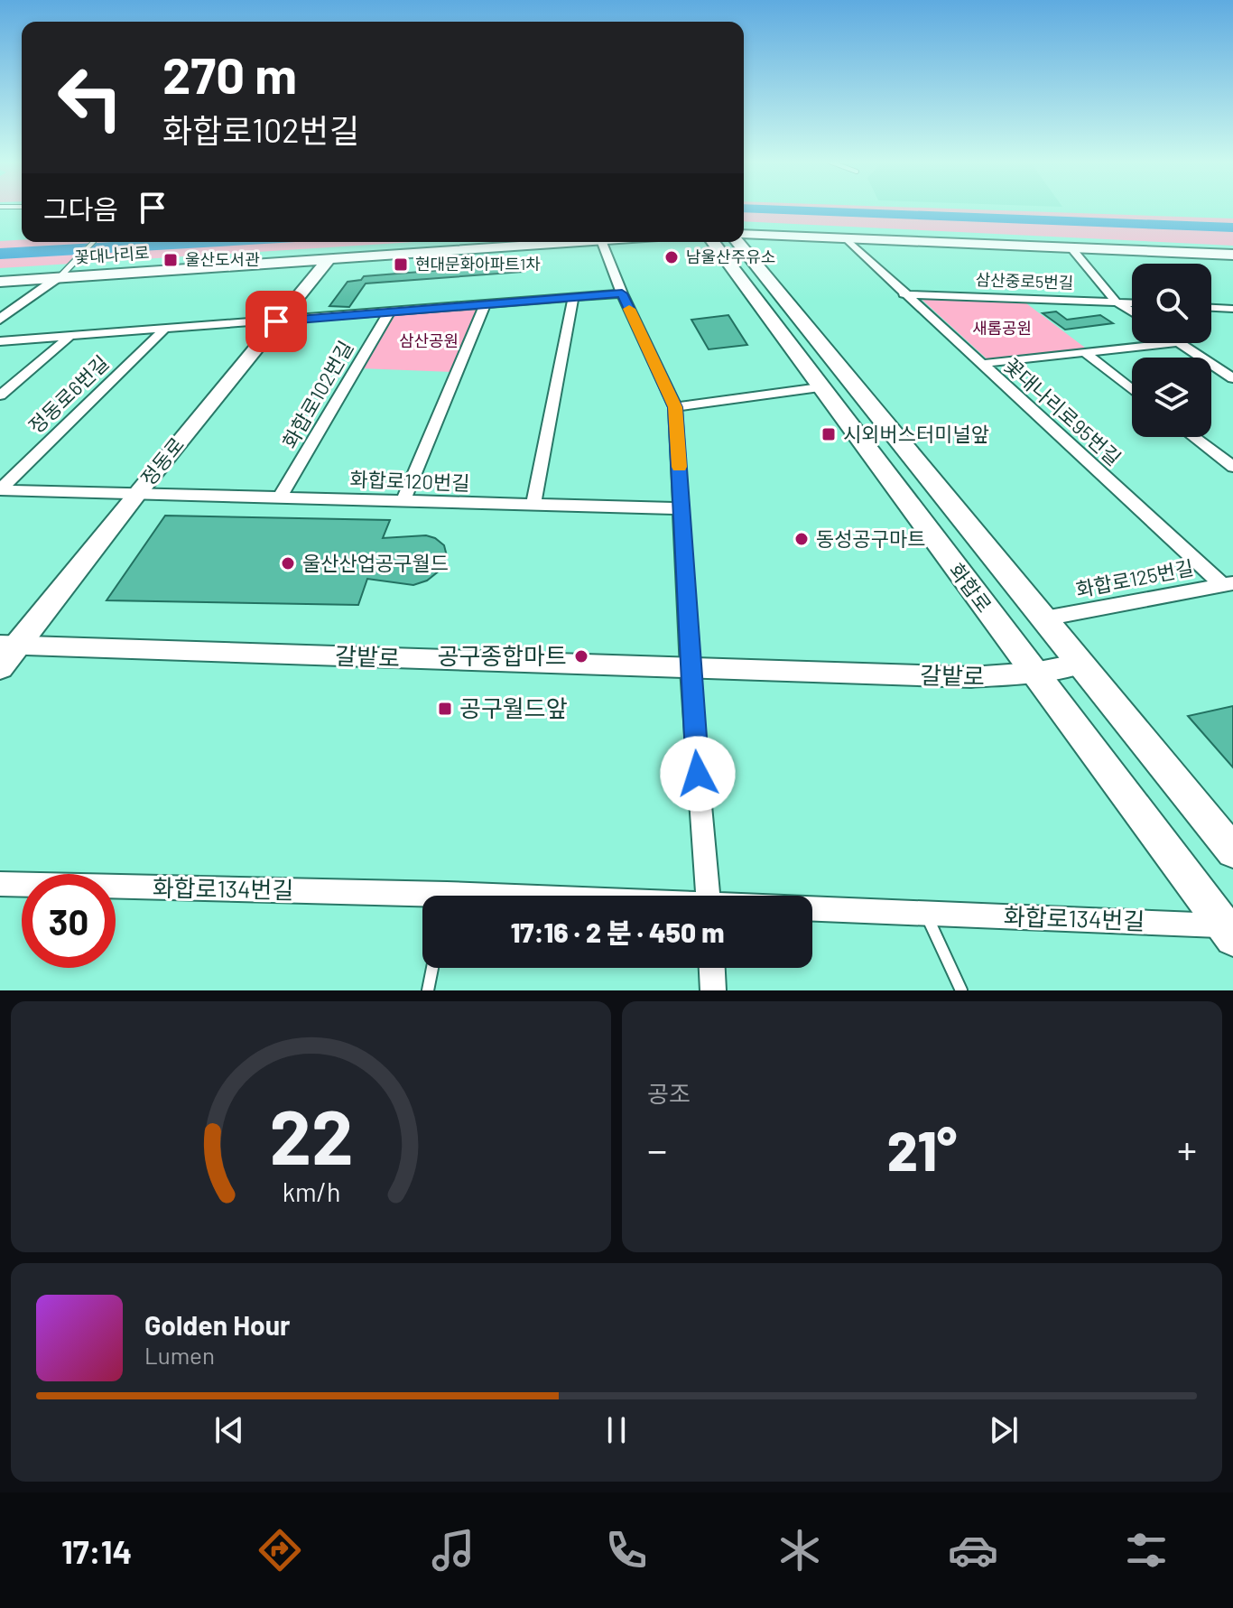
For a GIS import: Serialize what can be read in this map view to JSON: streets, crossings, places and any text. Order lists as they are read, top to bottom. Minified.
{"streets":{"main road":["꽃대나리로","정동로","화합로"],"street":["삼산중로5번길","정동로6번길","화합로102번길","꽃대나리로95번길","화합로120번길","화합로125번길","갈밭로","화합로134번길"]},"crossings":[["꽃대나리로","정동로"],["삼산중로5번길","꽃대나리로95번길"],["정동로6번길","화합로102번길"],["정동로6번길","정동로"],["정동로6번길","화합로120번길"],["화합로102번길","정동로"],["화합로102번길","화합로120번길"],["꽃대나리로95번길","화합로125번길"],["정동로","화합로120번길"],["정동로","갈밭로"],["화합로125번길","화합로"],["화합로","갈밭로"],["화합로","화합로134번길"]],"parks":["새롬공원","삼산공원"],"places":{"other":["남울산주유소","동성공구마트","울산산업공구월드","공구종합마트"],"transit":["울산도서관","현대문화아파트1차","시외버스터미널앞","공구월드앞"]},"page":{"turn":["270 m","화합로102번길"],"then":"그다음","limit":"30","trip":"17:16 · 2 분 · 450 m","tile":"공조","heat":["−","21°","+"],"song":["Golden Hour","Lumen"],"tabs":"17:14","gauge":["22","km/h"]}}
